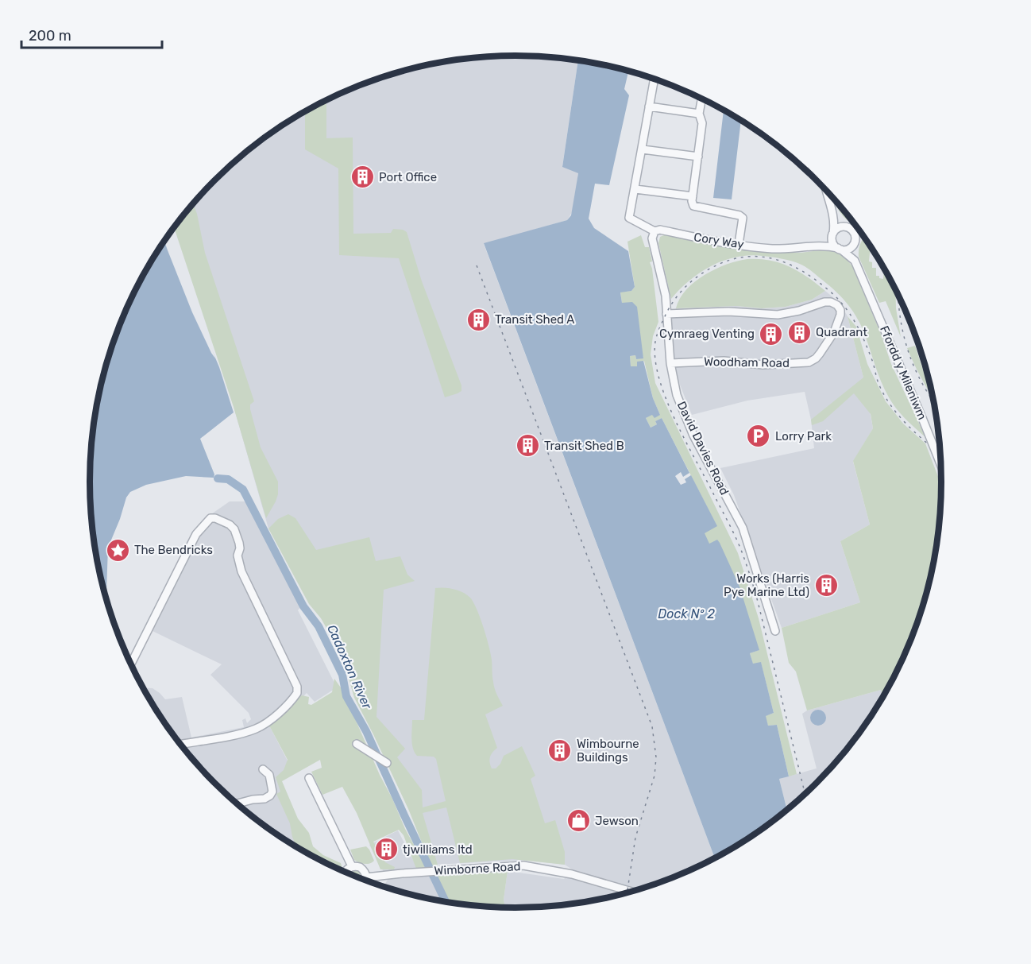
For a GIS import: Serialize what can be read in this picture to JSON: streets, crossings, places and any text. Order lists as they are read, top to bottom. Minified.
{"streets":{"street":["Cory Way","Woodham Road","Ffordd y Mileniwm","David Davies Road","Wimborne Road"]},"crossings":[["Cory Way","Ffordd y Mileniwm"],["Cory Way","David Davies Road"],["Woodham Road","David Davies Road"]],"water":["Dock Nº 2","Cadoxton River"],"places":{"building":["Port Office","Transit Shed A","Quadrant","Cymraeg Venting","Transit Shed B","Works (Harris Pye Marine Ltd)","Wimbourne Buildings","tjwilliams ltd"],"parking":["Lorry Park"],"place":["The Bendricks"],"shop":["Jewson"]},"scale_bar":"200 m"}
